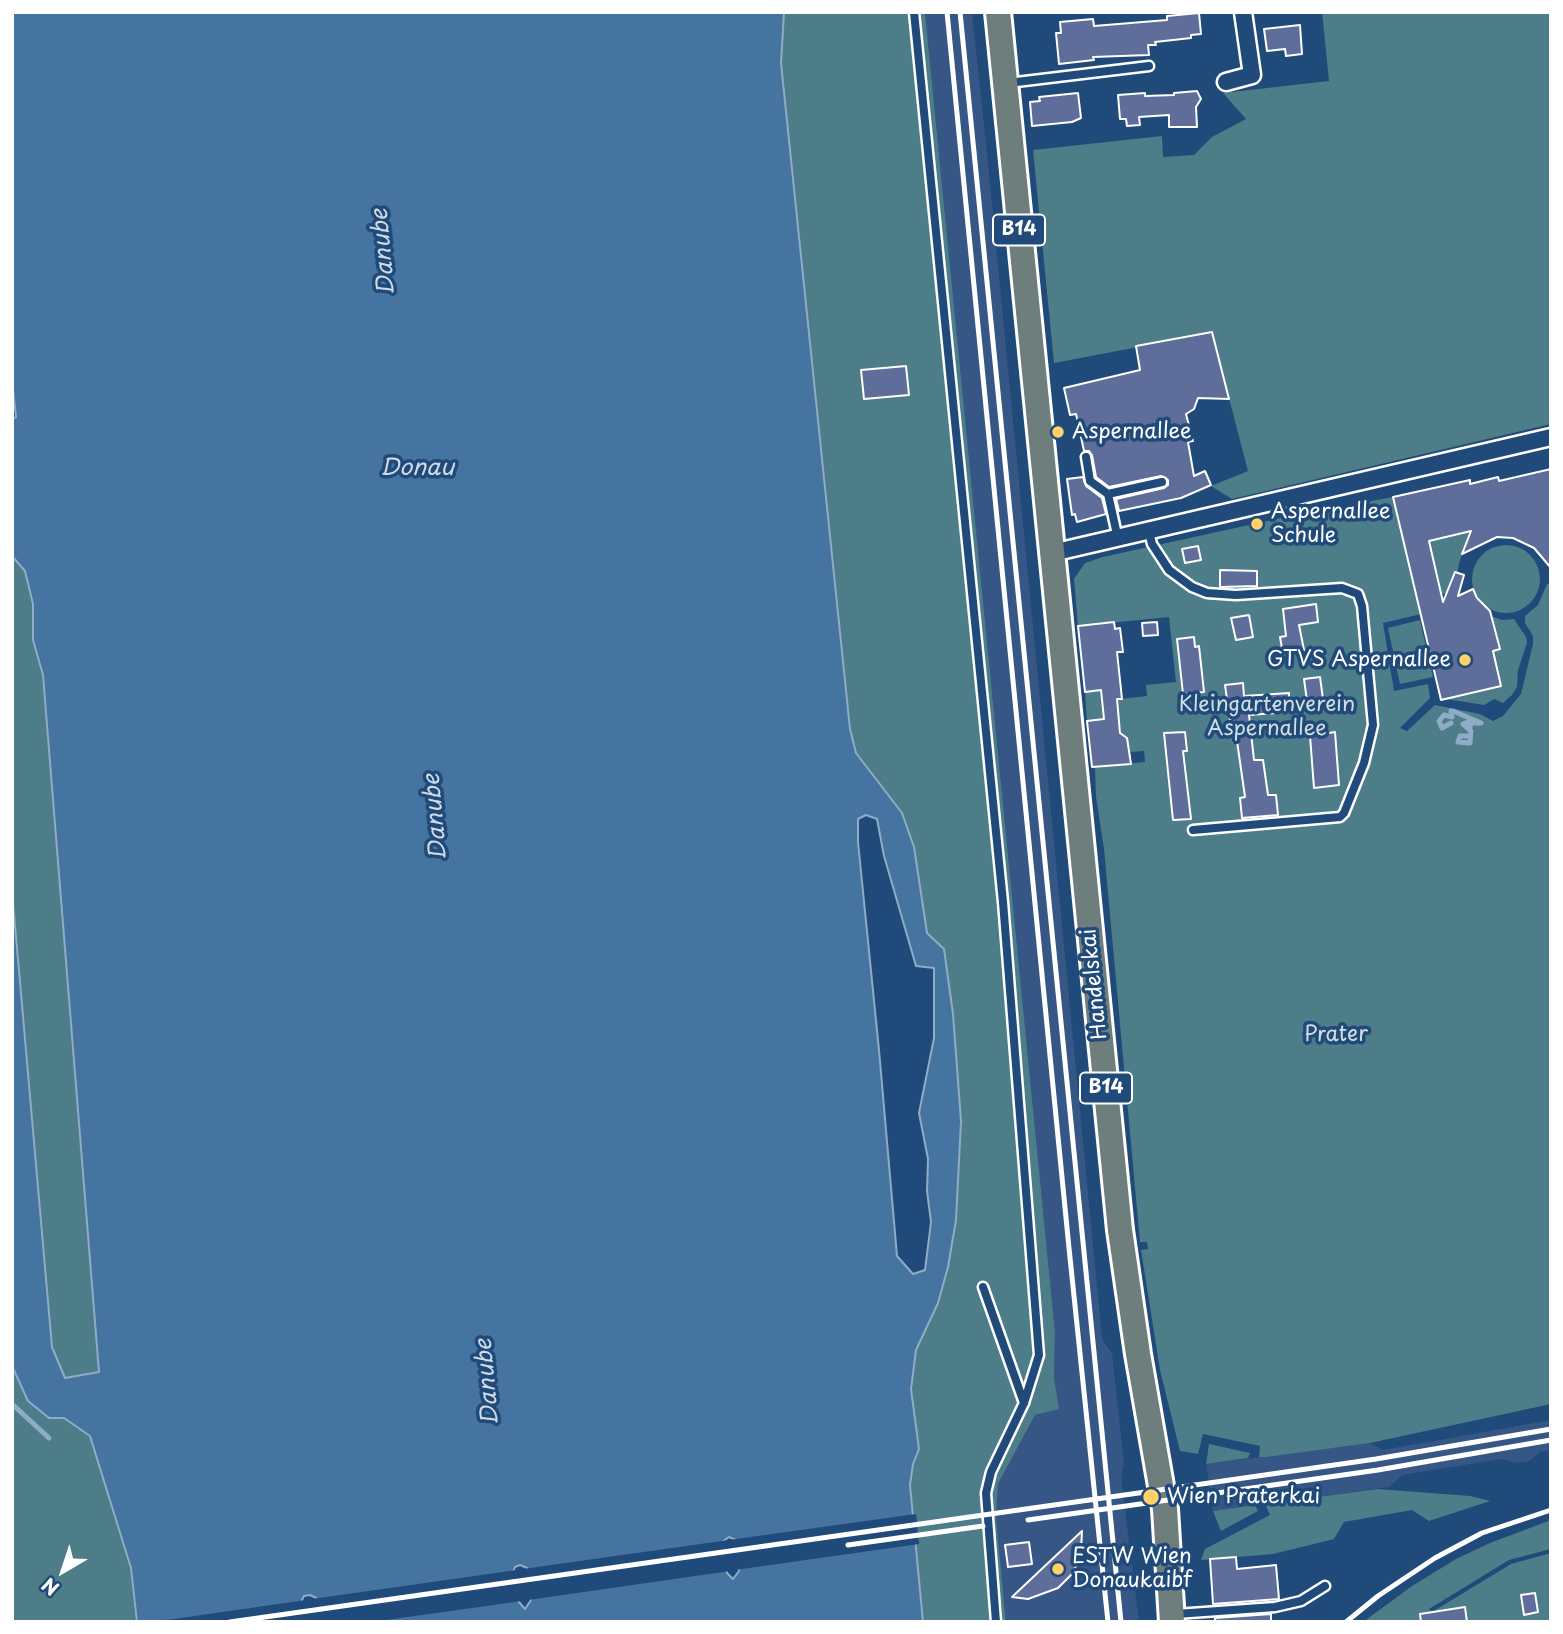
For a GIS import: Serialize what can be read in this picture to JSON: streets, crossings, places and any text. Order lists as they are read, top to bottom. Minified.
{"streets":{"main road":["B14","Handelskai"]},"crossings":[["B14","Handelskai"]],"water":["Danube","Donau"],"parks":["Kleingartenverein Aspernallee","Prater"],"places":["Aspernallee","Aspernallee Schule","GTVS Aspernallee","Wien Praterkai","ESTW Wien Donaukaibf"],"north":"bottom left"}
